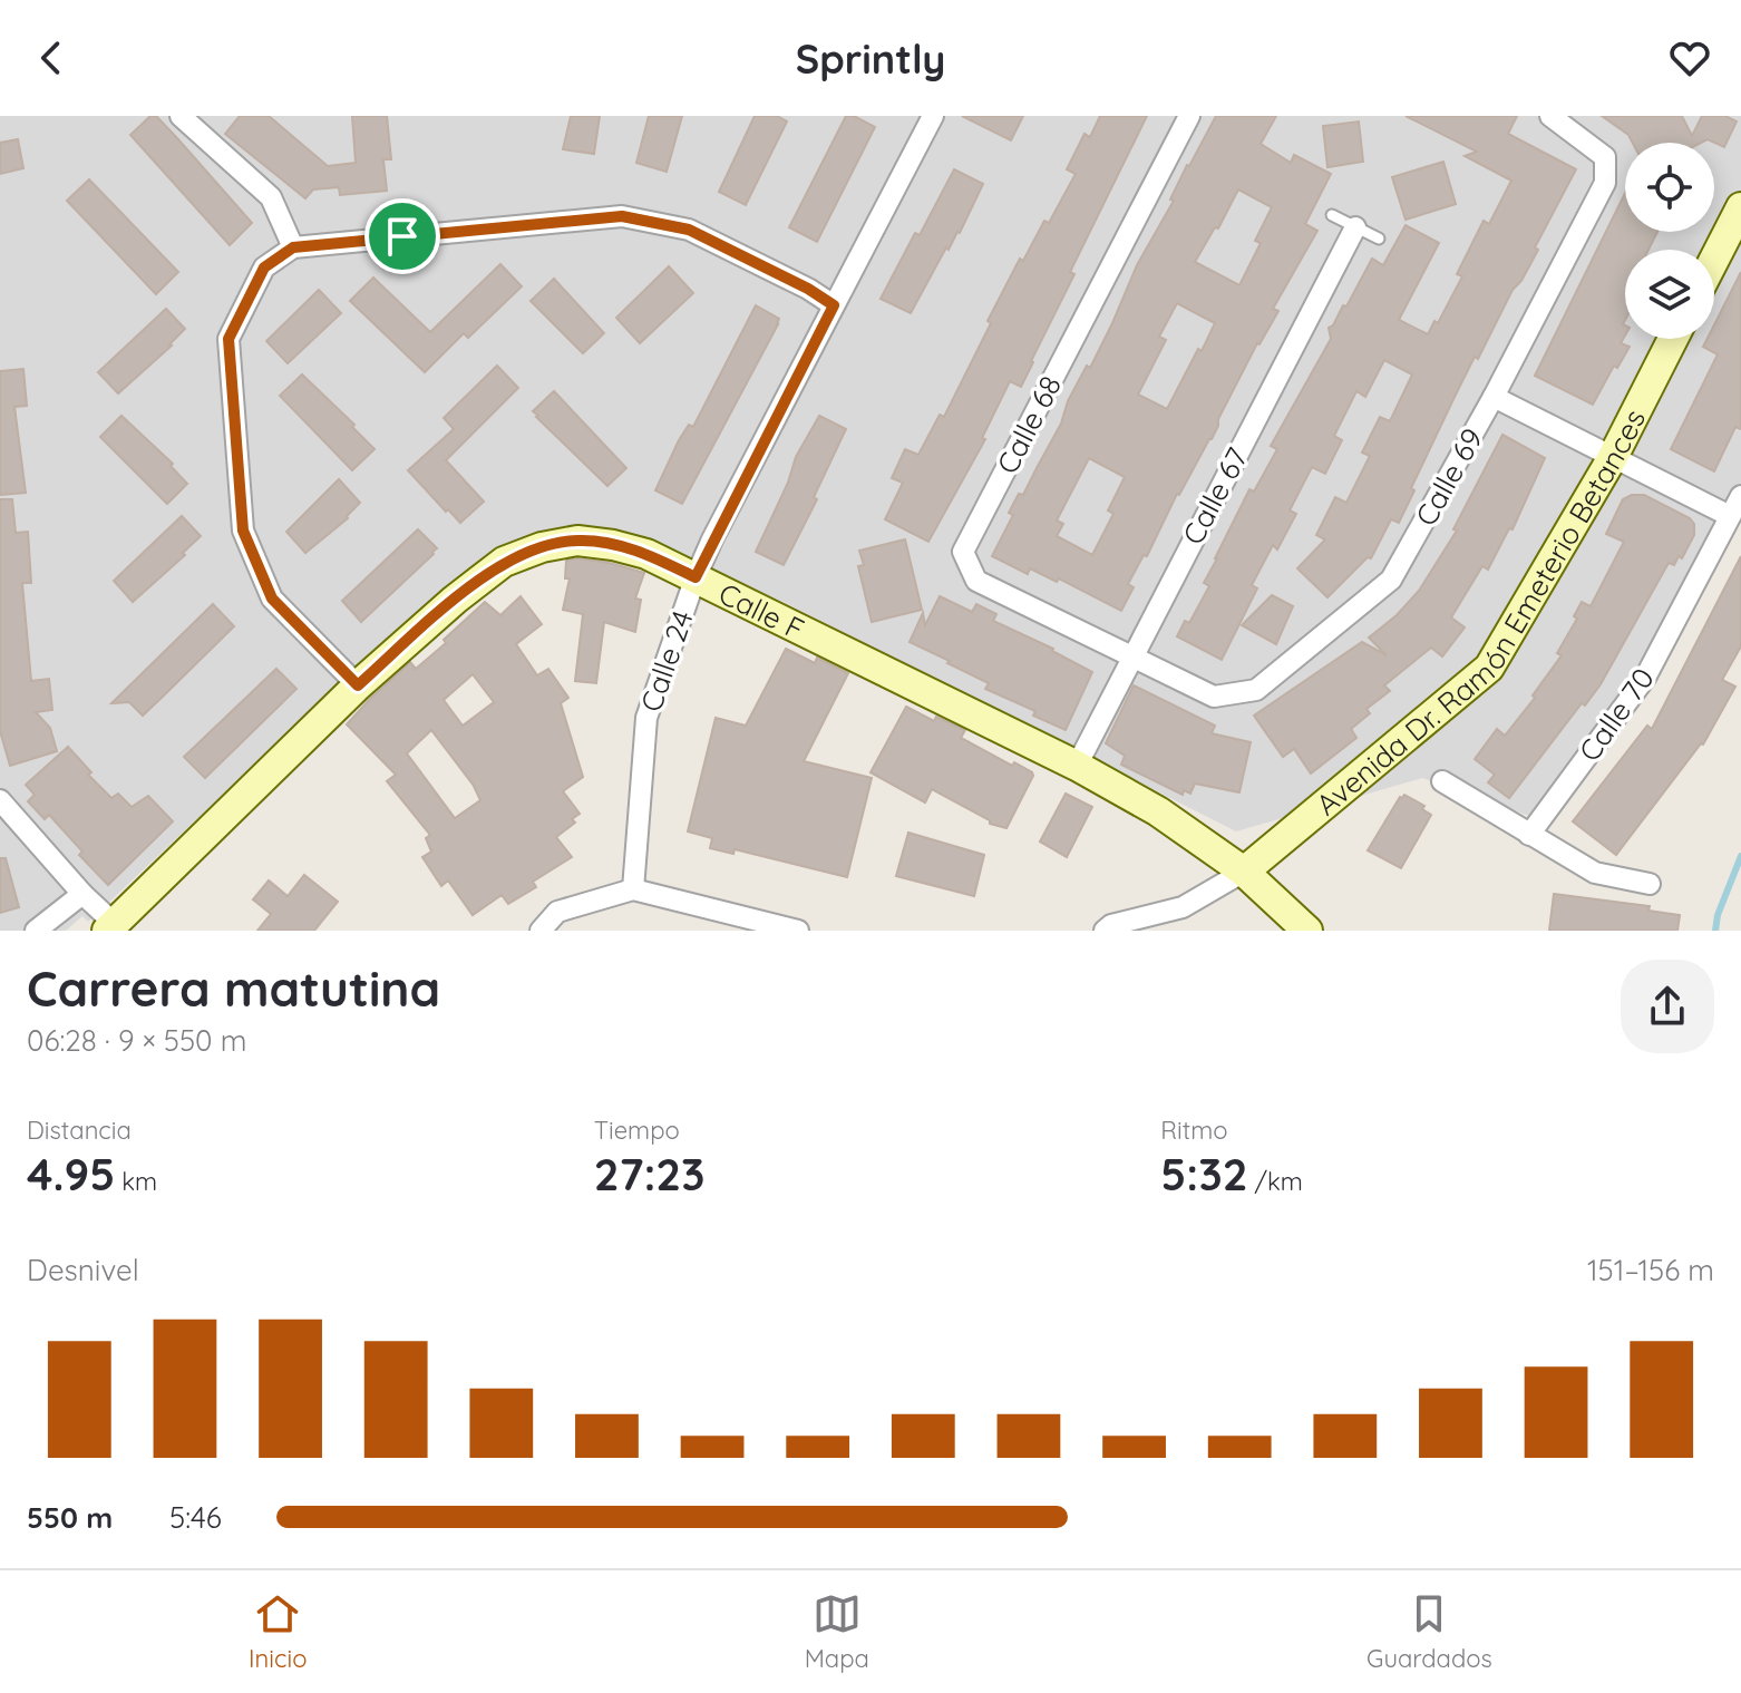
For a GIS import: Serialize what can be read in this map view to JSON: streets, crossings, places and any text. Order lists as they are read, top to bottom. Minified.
{"streets":{"street":["Calle 68","Calle 69","Calle 67","Avenida Dr. Ramón Emeterio Betances","Calle F","Calle 24","Calle 70"]},"crossings":[["Calle 68","Calle 69"],["Calle 68","Calle 67"],["Calle 69","Calle 67"],["Calle 67","Calle F"],["Avenida Dr. Ramón Emeterio Betances","Calle F"],["Calle F","Calle 24"]],"page":{"header":"Sprintly","heading":["Carrera matutina","06:28 · 9 × 550 m"],"stats":[["Distancia","4.95 km"],["Tiempo","27:23"],["Ritmo","5:32 /km"]],"chart":["Desnivel","151–156 m"],"list":[{"name":"550 m","note":"5:46"}],"tabs":["Inicio","Mapa","Guardados"]}}
